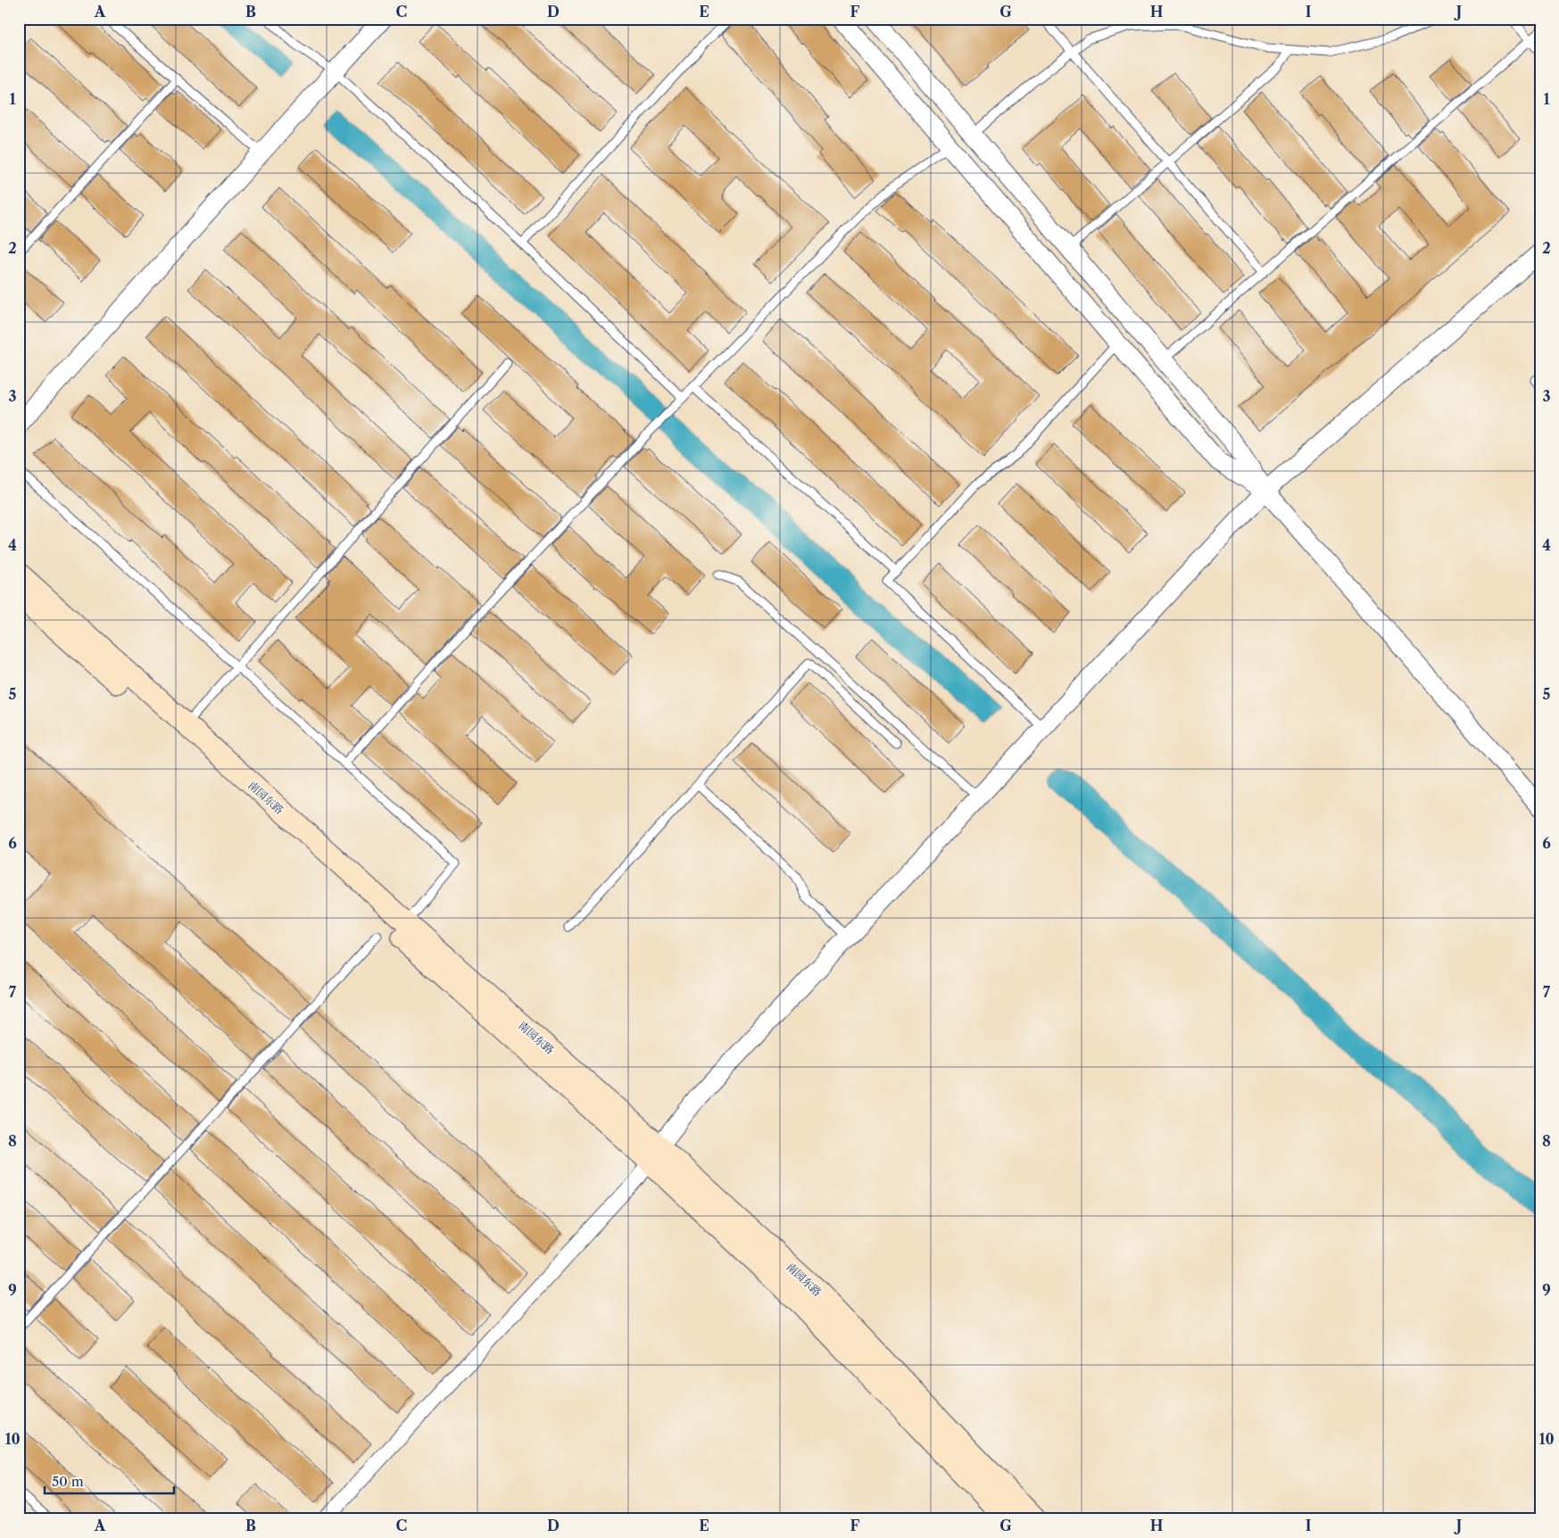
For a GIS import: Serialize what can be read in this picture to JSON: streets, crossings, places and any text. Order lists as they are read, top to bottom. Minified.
{"streets":{"main road":["南园东路"]},"scale_bar":"50 m","grid":{"columns":["A","B","C","D","E","F","G","H","I","J"],"rows":["1","2","3","4","5","6","7","8","9","10"]}}
